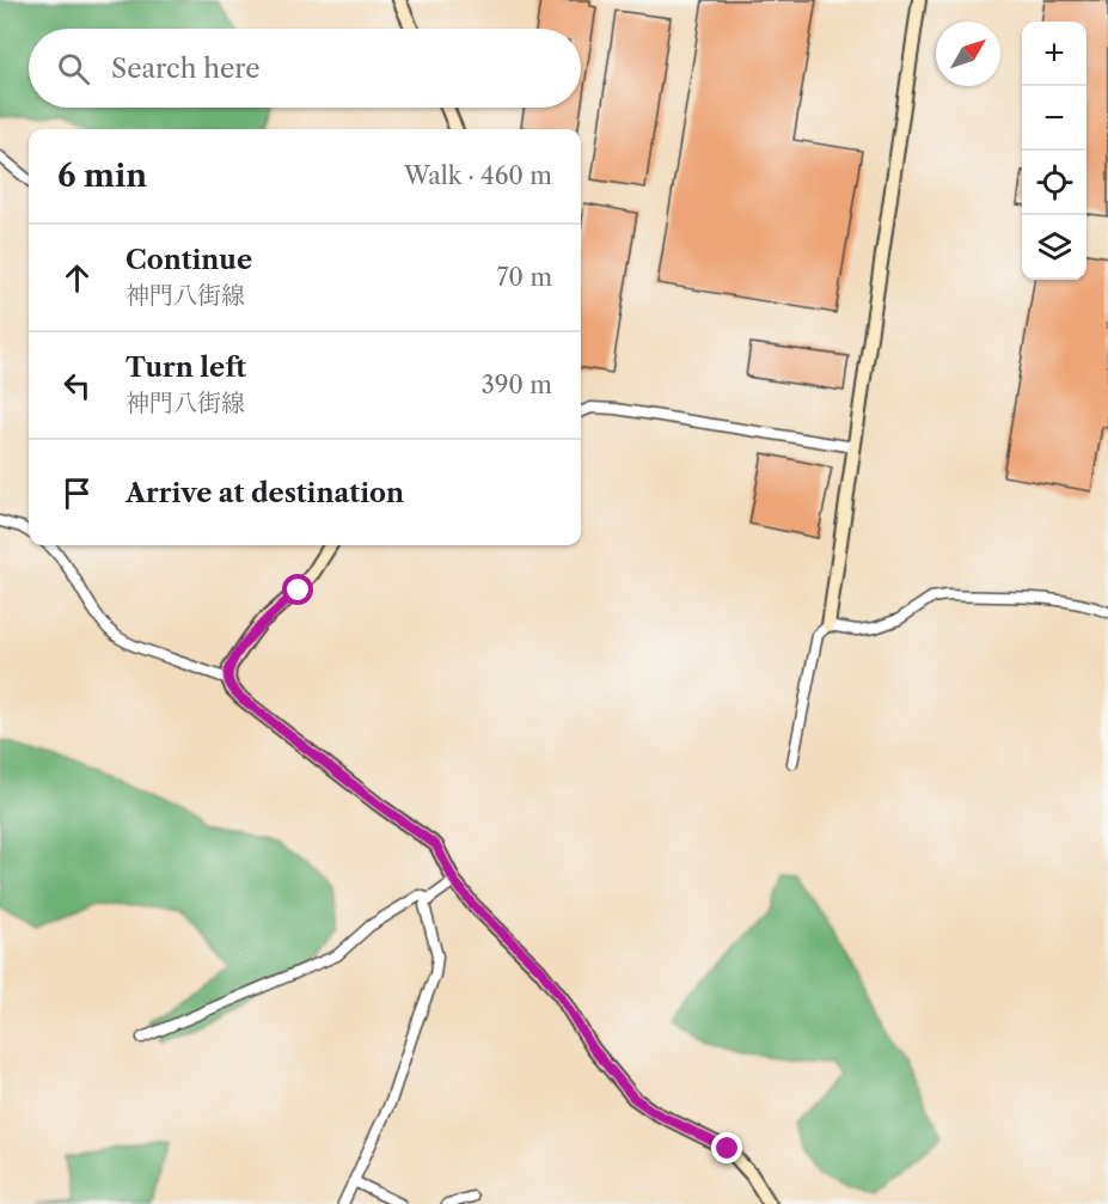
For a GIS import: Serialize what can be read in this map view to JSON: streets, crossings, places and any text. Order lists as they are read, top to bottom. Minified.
{"north":"top right","page":{"map_buttons":["+","−"],"search":"Search here","heading":["6 min","Walk · 460 m"],"list":[["Continue","神門八街線","70 m"],["Turn left","神門八街線","390 m"],"Arrive at destination"]}}
